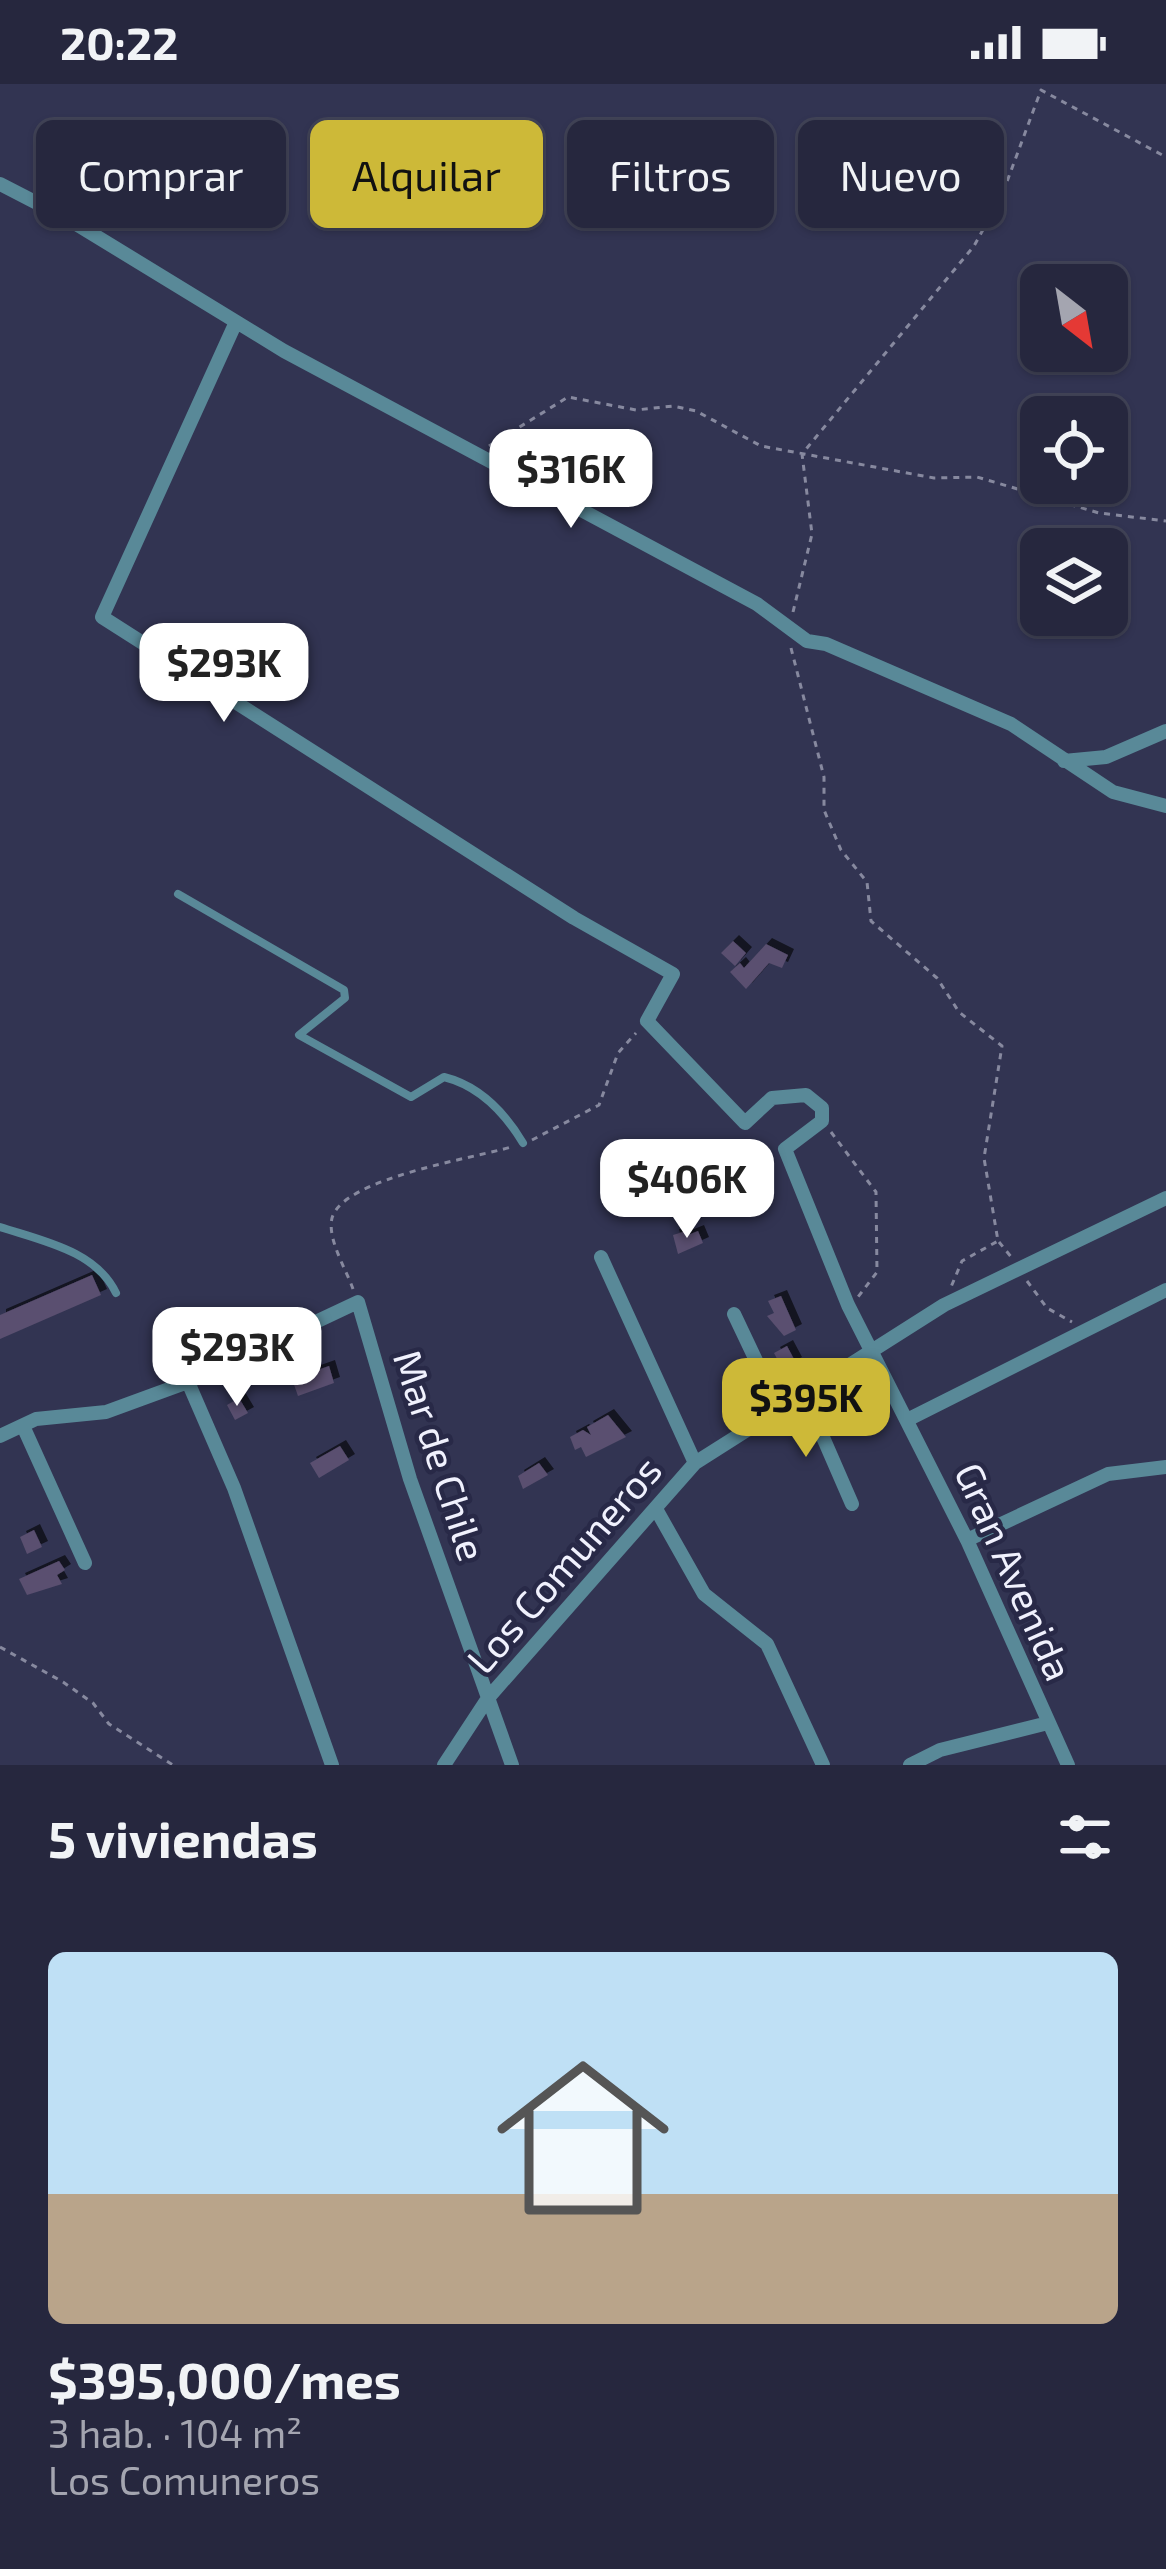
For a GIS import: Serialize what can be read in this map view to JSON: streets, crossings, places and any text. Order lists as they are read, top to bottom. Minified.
{"streets":{"street":["Mar de Chile","Los Comuneros","Gran Avenida"]},"crossings":[["Mar de Chile","Los Comuneros"],["Los Comuneros","Gran Avenida"]],"north":"bottom right","page":{"status":"20:22","chip":["Comprar","Alquilar","Filtros","Nuevo"],"price":["$316K","$293K","$406K","$293K","$395K"],"heading":"5 viviendas","list":[{"name":"$395,000/mes","note":"3 hab. · 104 m² · Los Comuneros"}]}}
